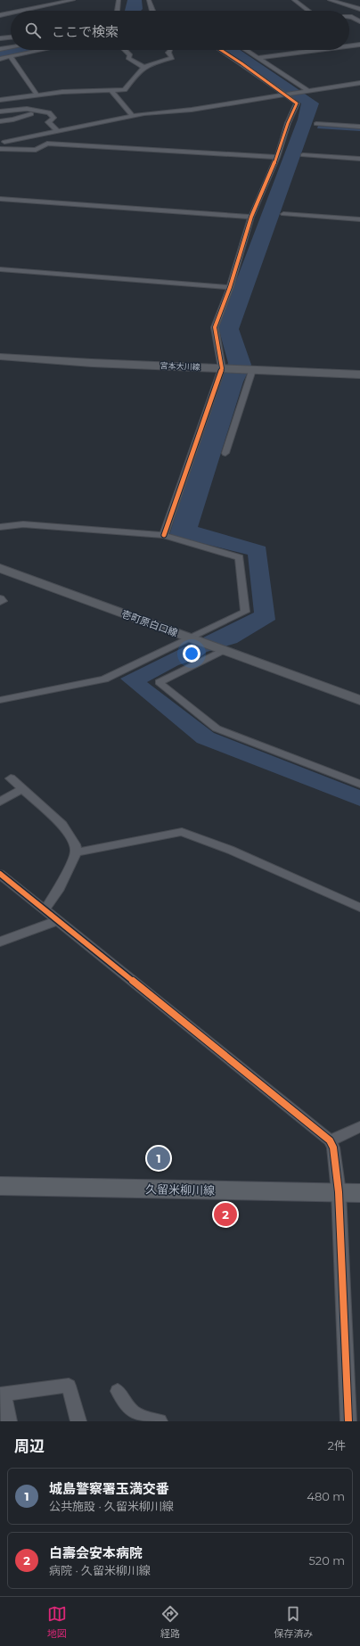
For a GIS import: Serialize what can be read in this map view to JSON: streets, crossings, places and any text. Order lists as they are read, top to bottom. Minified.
{"streets":{"main road":["宮本大川線","壱町原白口線","久留米柳川線"]},"page":{"search":"ここで検索","pins":["1","2"],"heading":["周辺","2件"],"list":[{"mark":"1","name":"城島警察署玉満交番","note":"公共施設 · 久留米柳川線","value":"480 m"},{"mark":"2","name":"白壽会安本病院","note":"病院 · 久留米柳川線","value":"520 m"}],"nav":["地図","経路","保存済み"]}}
